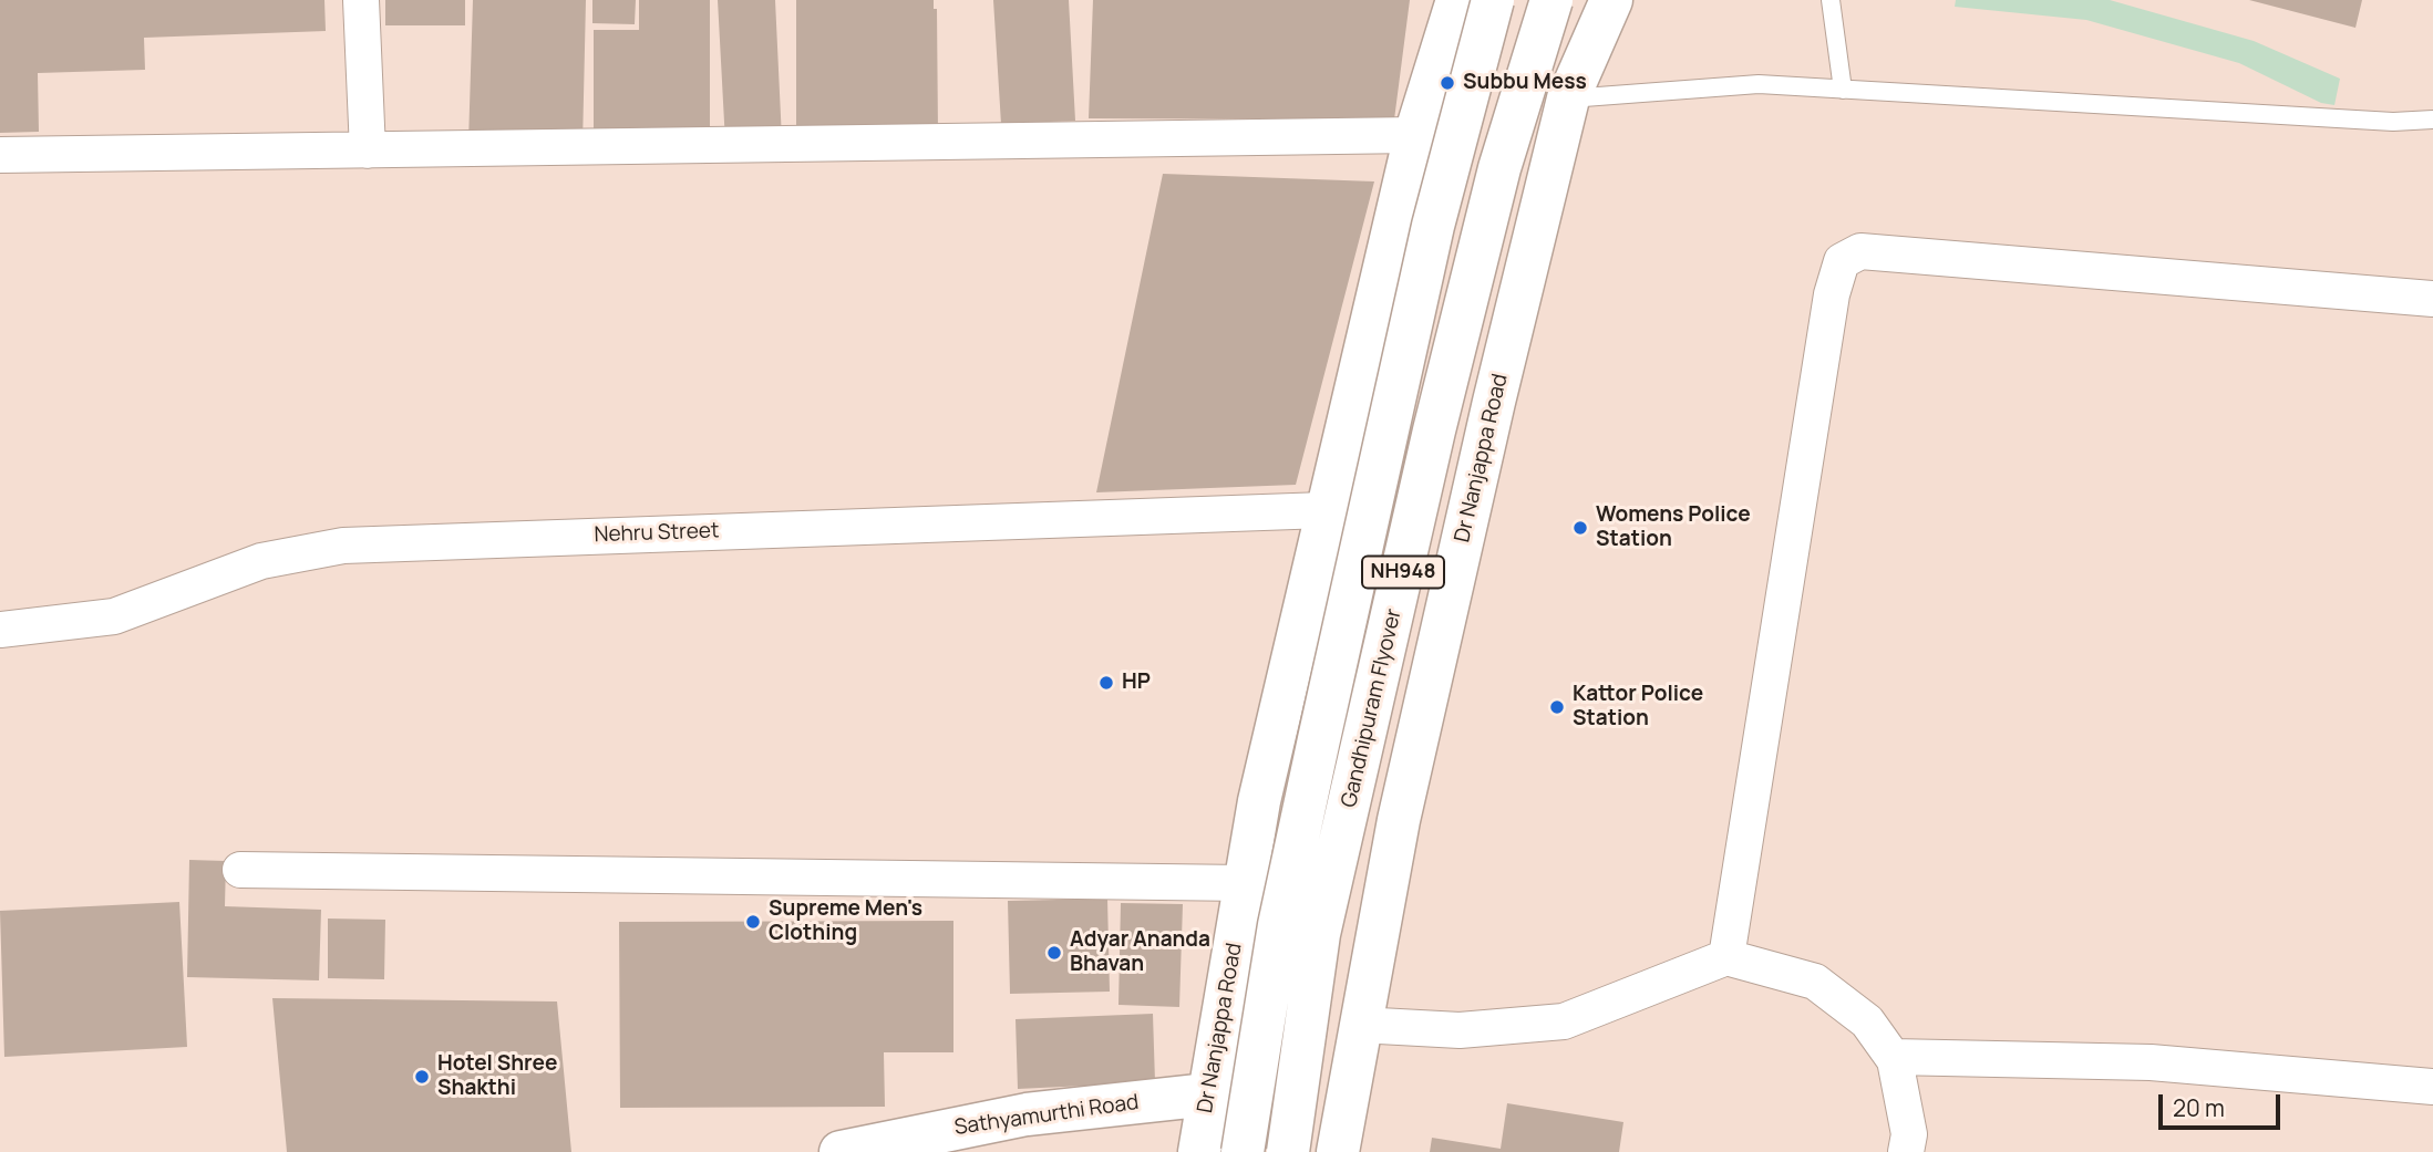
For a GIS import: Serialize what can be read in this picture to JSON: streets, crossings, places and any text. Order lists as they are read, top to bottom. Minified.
{"streets":{"main road":["Dr Nanjappa Road","NH948","Gandhipuram Flyover","Sathyamurthi Road"],"street":["Nehru Street"]},"crossings":[["Dr Nanjappa Road","Nehru Street"],["Dr Nanjappa Road","Sathyamurthi Road"]],"places":["Subbu Mess","Womens Police Station","HP","Kattor Police Station","Supreme Men's Clothing","Adyar Ananda Bhavan","Hotel Shree Shakthi"],"scale_bar":"20 m"}
